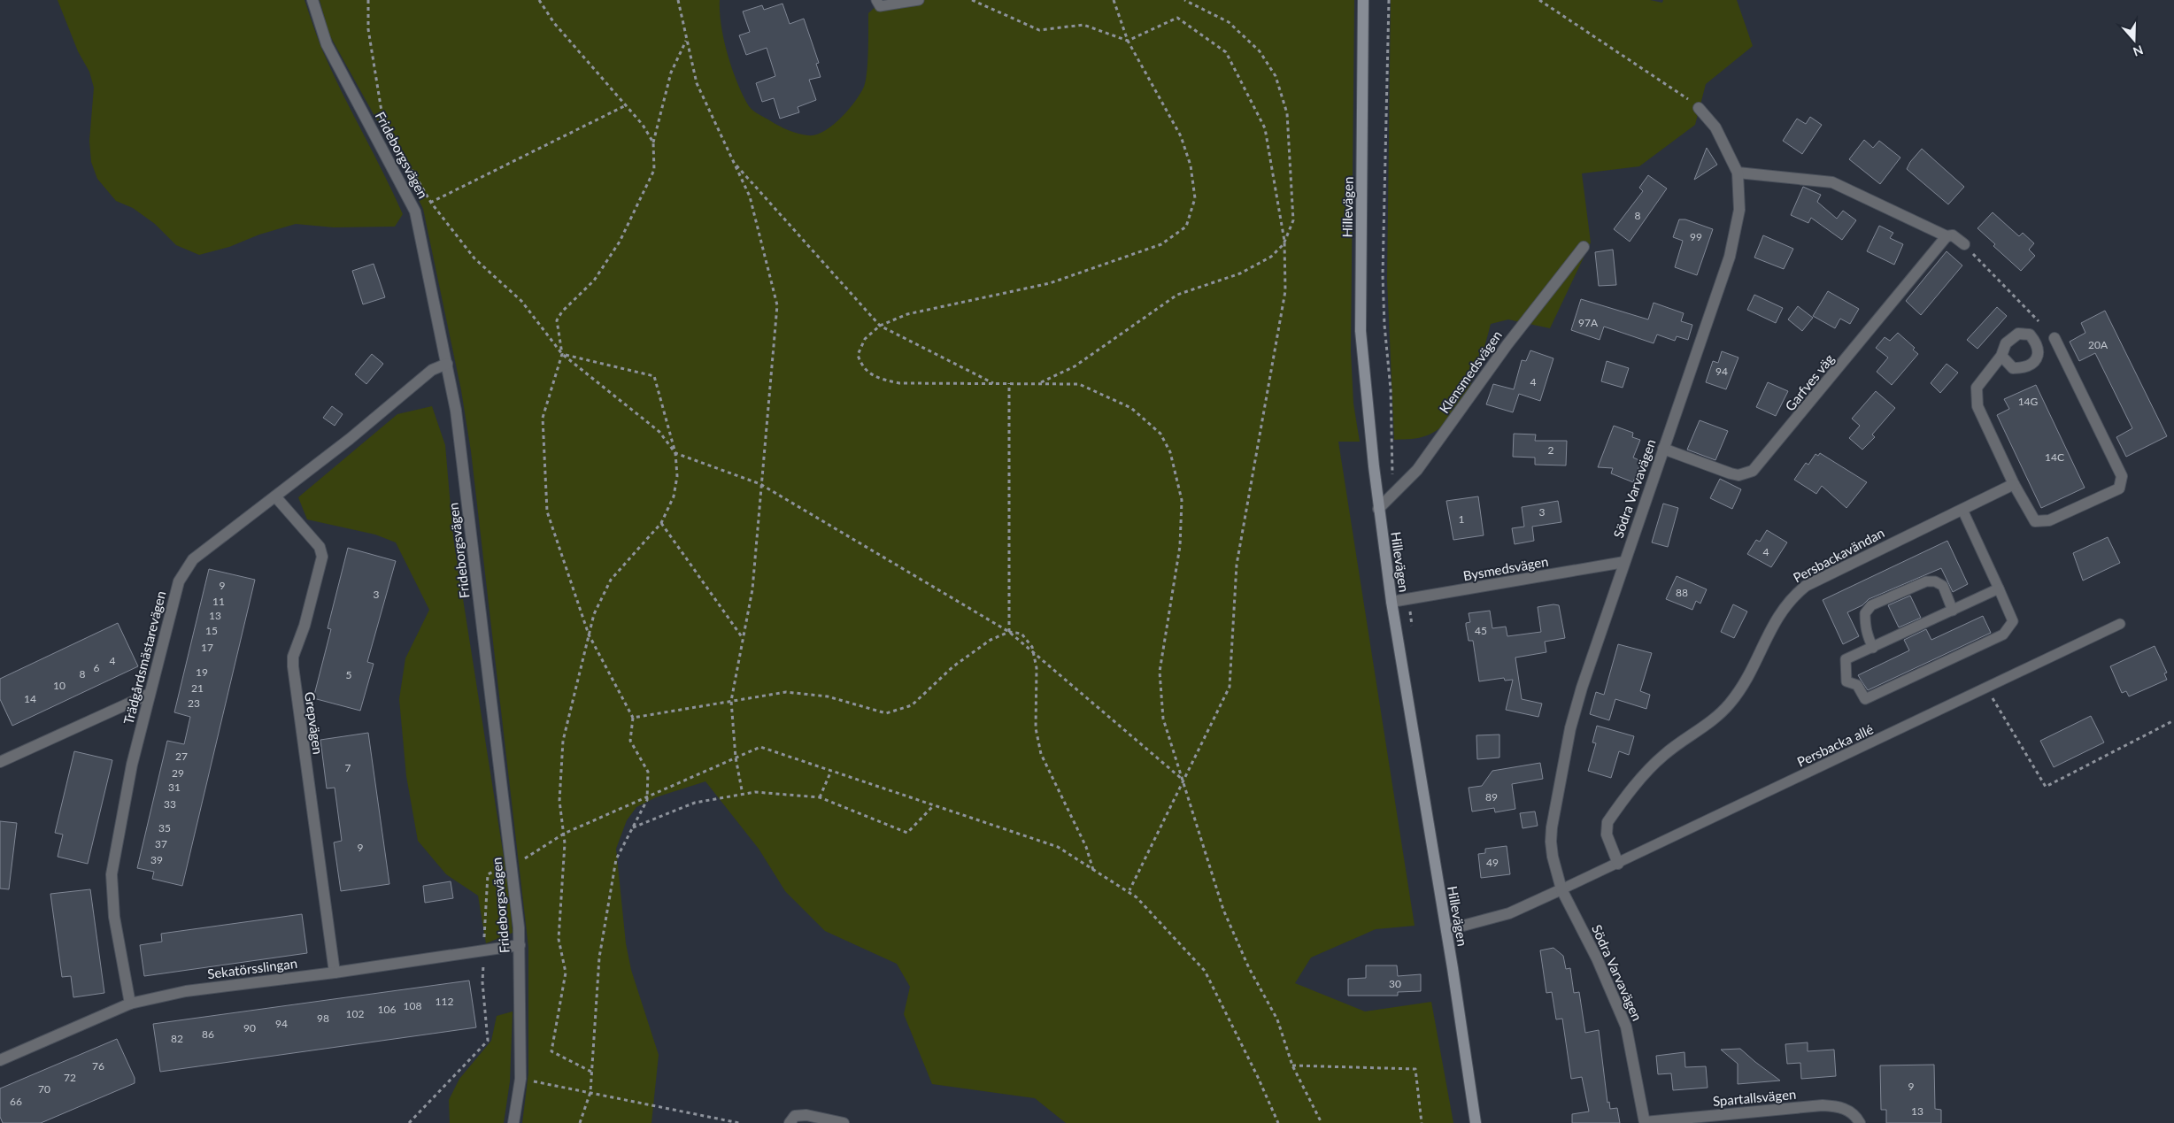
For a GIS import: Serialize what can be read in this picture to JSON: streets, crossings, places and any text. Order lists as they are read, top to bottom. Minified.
{"streets":{"street":["Frideborgsvägen","Hillevägen","Klensmedsvägen","Garfves väg","Södra Varvavägen","Persbackavändan","Bysmedsvägen","Trädgårdsmästarevägen","Grepvägen","Sekatörsslingan","Spartallsvägen"],"lane":["Persbacka allé"]},"crossings":[["Frideborgsvägen","Trädgårdsmästarevägen"],["Frideborgsvägen","Sekatörsslingan"],["Hillevägen","Klensmedsvägen"],["Hillevägen","Bysmedsvägen"],["Garfves väg","Södra Varvavägen"],["Södra Varvavägen","Bysmedsvägen"],["Södra Varvavägen","Persbacka allé"],["Södra Varvavägen","Spartallsvägen"],["Persbackavändan","Persbacka allé"],["Trädgårdsmästarevägen","Grepvägen"],["Trädgårdsmästarevägen","Sekatörsslingan"],["Grepvägen","Sekatörsslingan"]],"house_numbers":["8","99","97A","20A","94","4","14G","2","14C","3","1","4","9","88","3","11","13","15","45","17","4","6","19","8","5","10","21","14","23","27","7","29","31","89","33","35","37","9","39","49","30","112","108","106","102","98","94","90","86","82","76","72","9","70","66","13"],"north":"bottom"}
